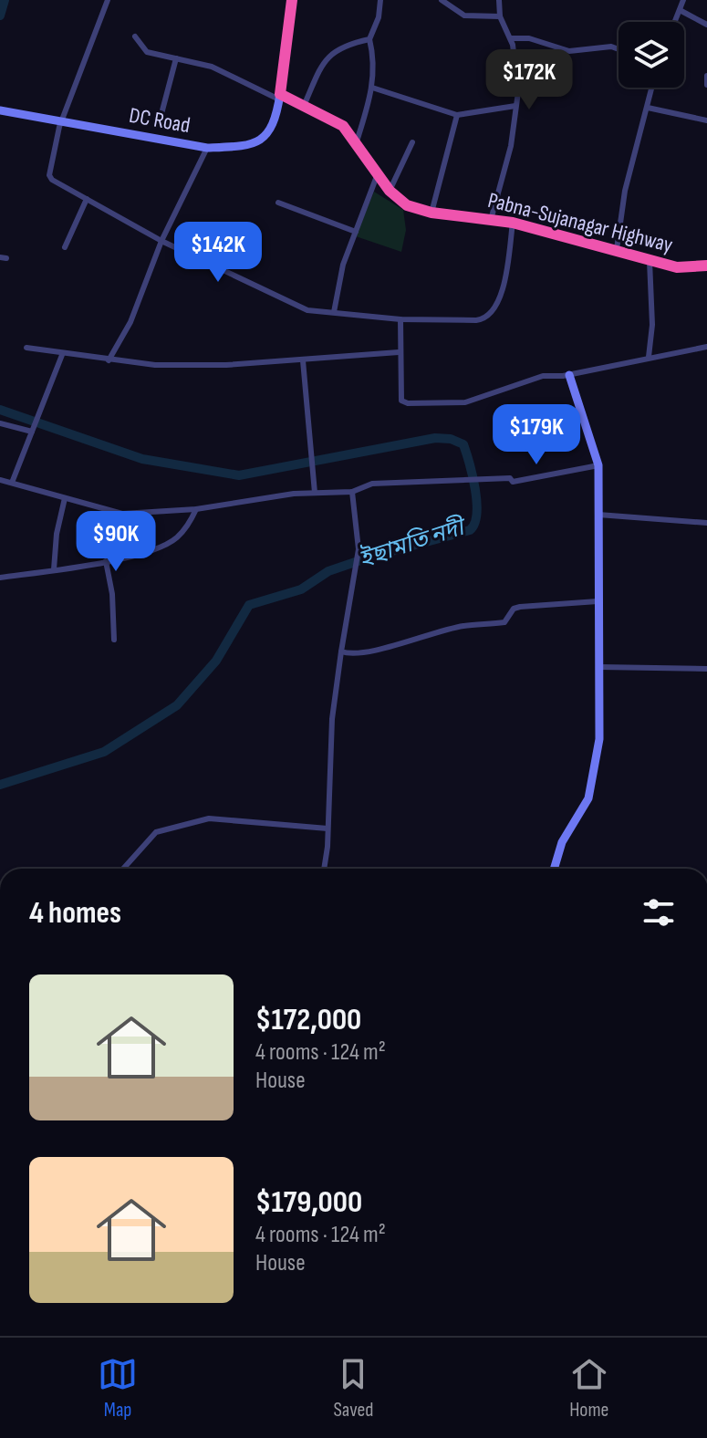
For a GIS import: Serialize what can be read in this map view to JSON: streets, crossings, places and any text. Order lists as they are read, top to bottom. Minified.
{"streets":{"highway":["Pabna-Sujanagar Highway"],"street":["DC Road"]},"crossings":[["DC Road","Pabna-Sujanagar Highway"]],"water":["ইছামতি নদী"],"page":{"price":["$172K","$142K","$179K","$90K"],"heading":"4 homes","list":[{"name":"$172,000","note":"4 rooms · 124 m² · House"},{"name":"$179,000","note":"4 rooms · 124 m² · House"}],"tabs":["Map","Saved","Home"]}}
